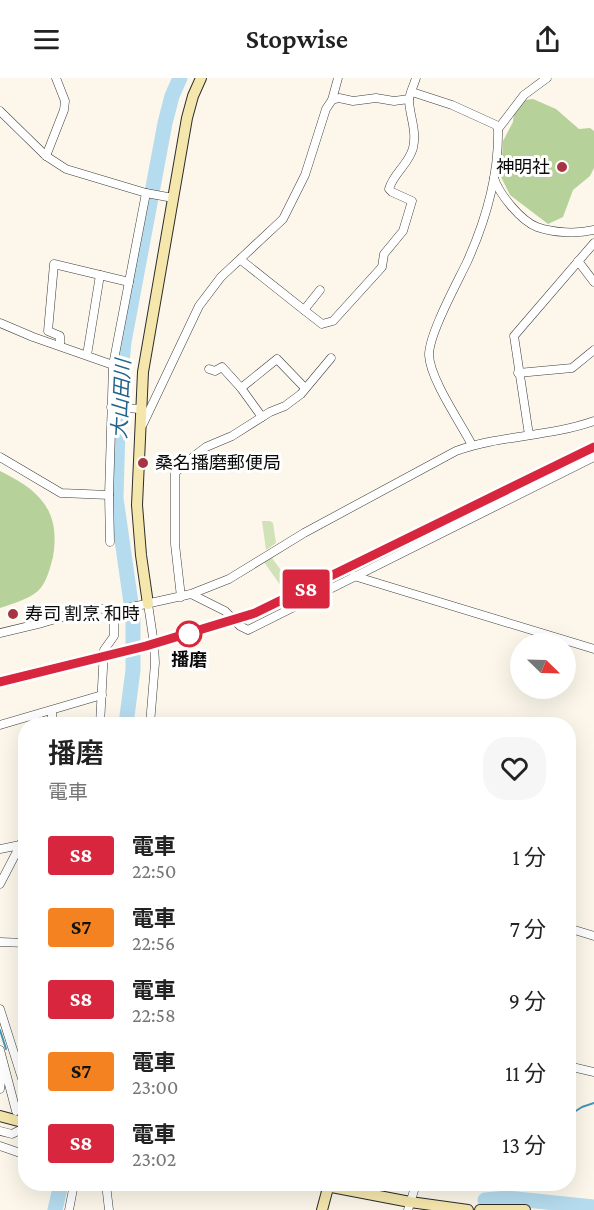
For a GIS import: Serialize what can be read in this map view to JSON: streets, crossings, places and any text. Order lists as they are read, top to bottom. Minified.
{"water":["大山田川"],"places":["神明社","桑名播磨郵便局","寿司 割烹 和時","播磨"],"north":"bottom right","page":{"header":"Stopwise","on_map":"S8","heading":["播磨","電車"],"list":[{"mark":"S8","name":"電車","note":"22:50","value":"1 分"},{"mark":"S7","name":"電車","note":"22:56","value":"7 分"},{"mark":"S8","name":"電車","note":"22:58","value":"9 分"},{"mark":"S7","name":"電車","note":"23:00","value":"11 分"},{"mark":"S8","name":"電車","note":"23:02","value":"13 分"}]}}
